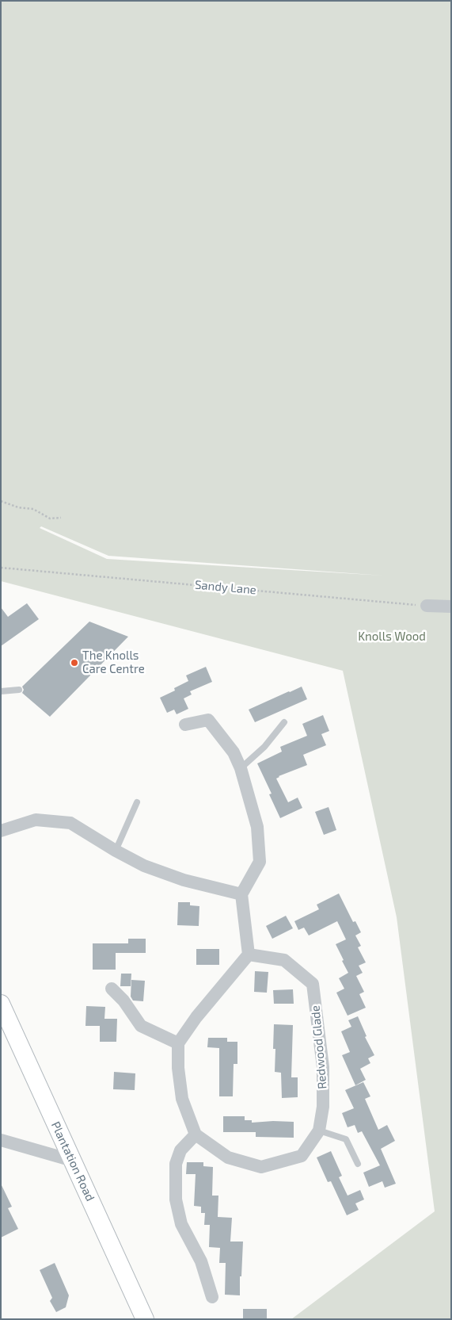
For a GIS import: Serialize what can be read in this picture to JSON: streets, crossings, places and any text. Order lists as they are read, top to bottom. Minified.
{"streets":{"street":["Redwood Glade","Plantation Road"],"path":["Sandy Lane"]},"parks":["Knolls Wood"],"places":["The Knolls Care Centre"]}
